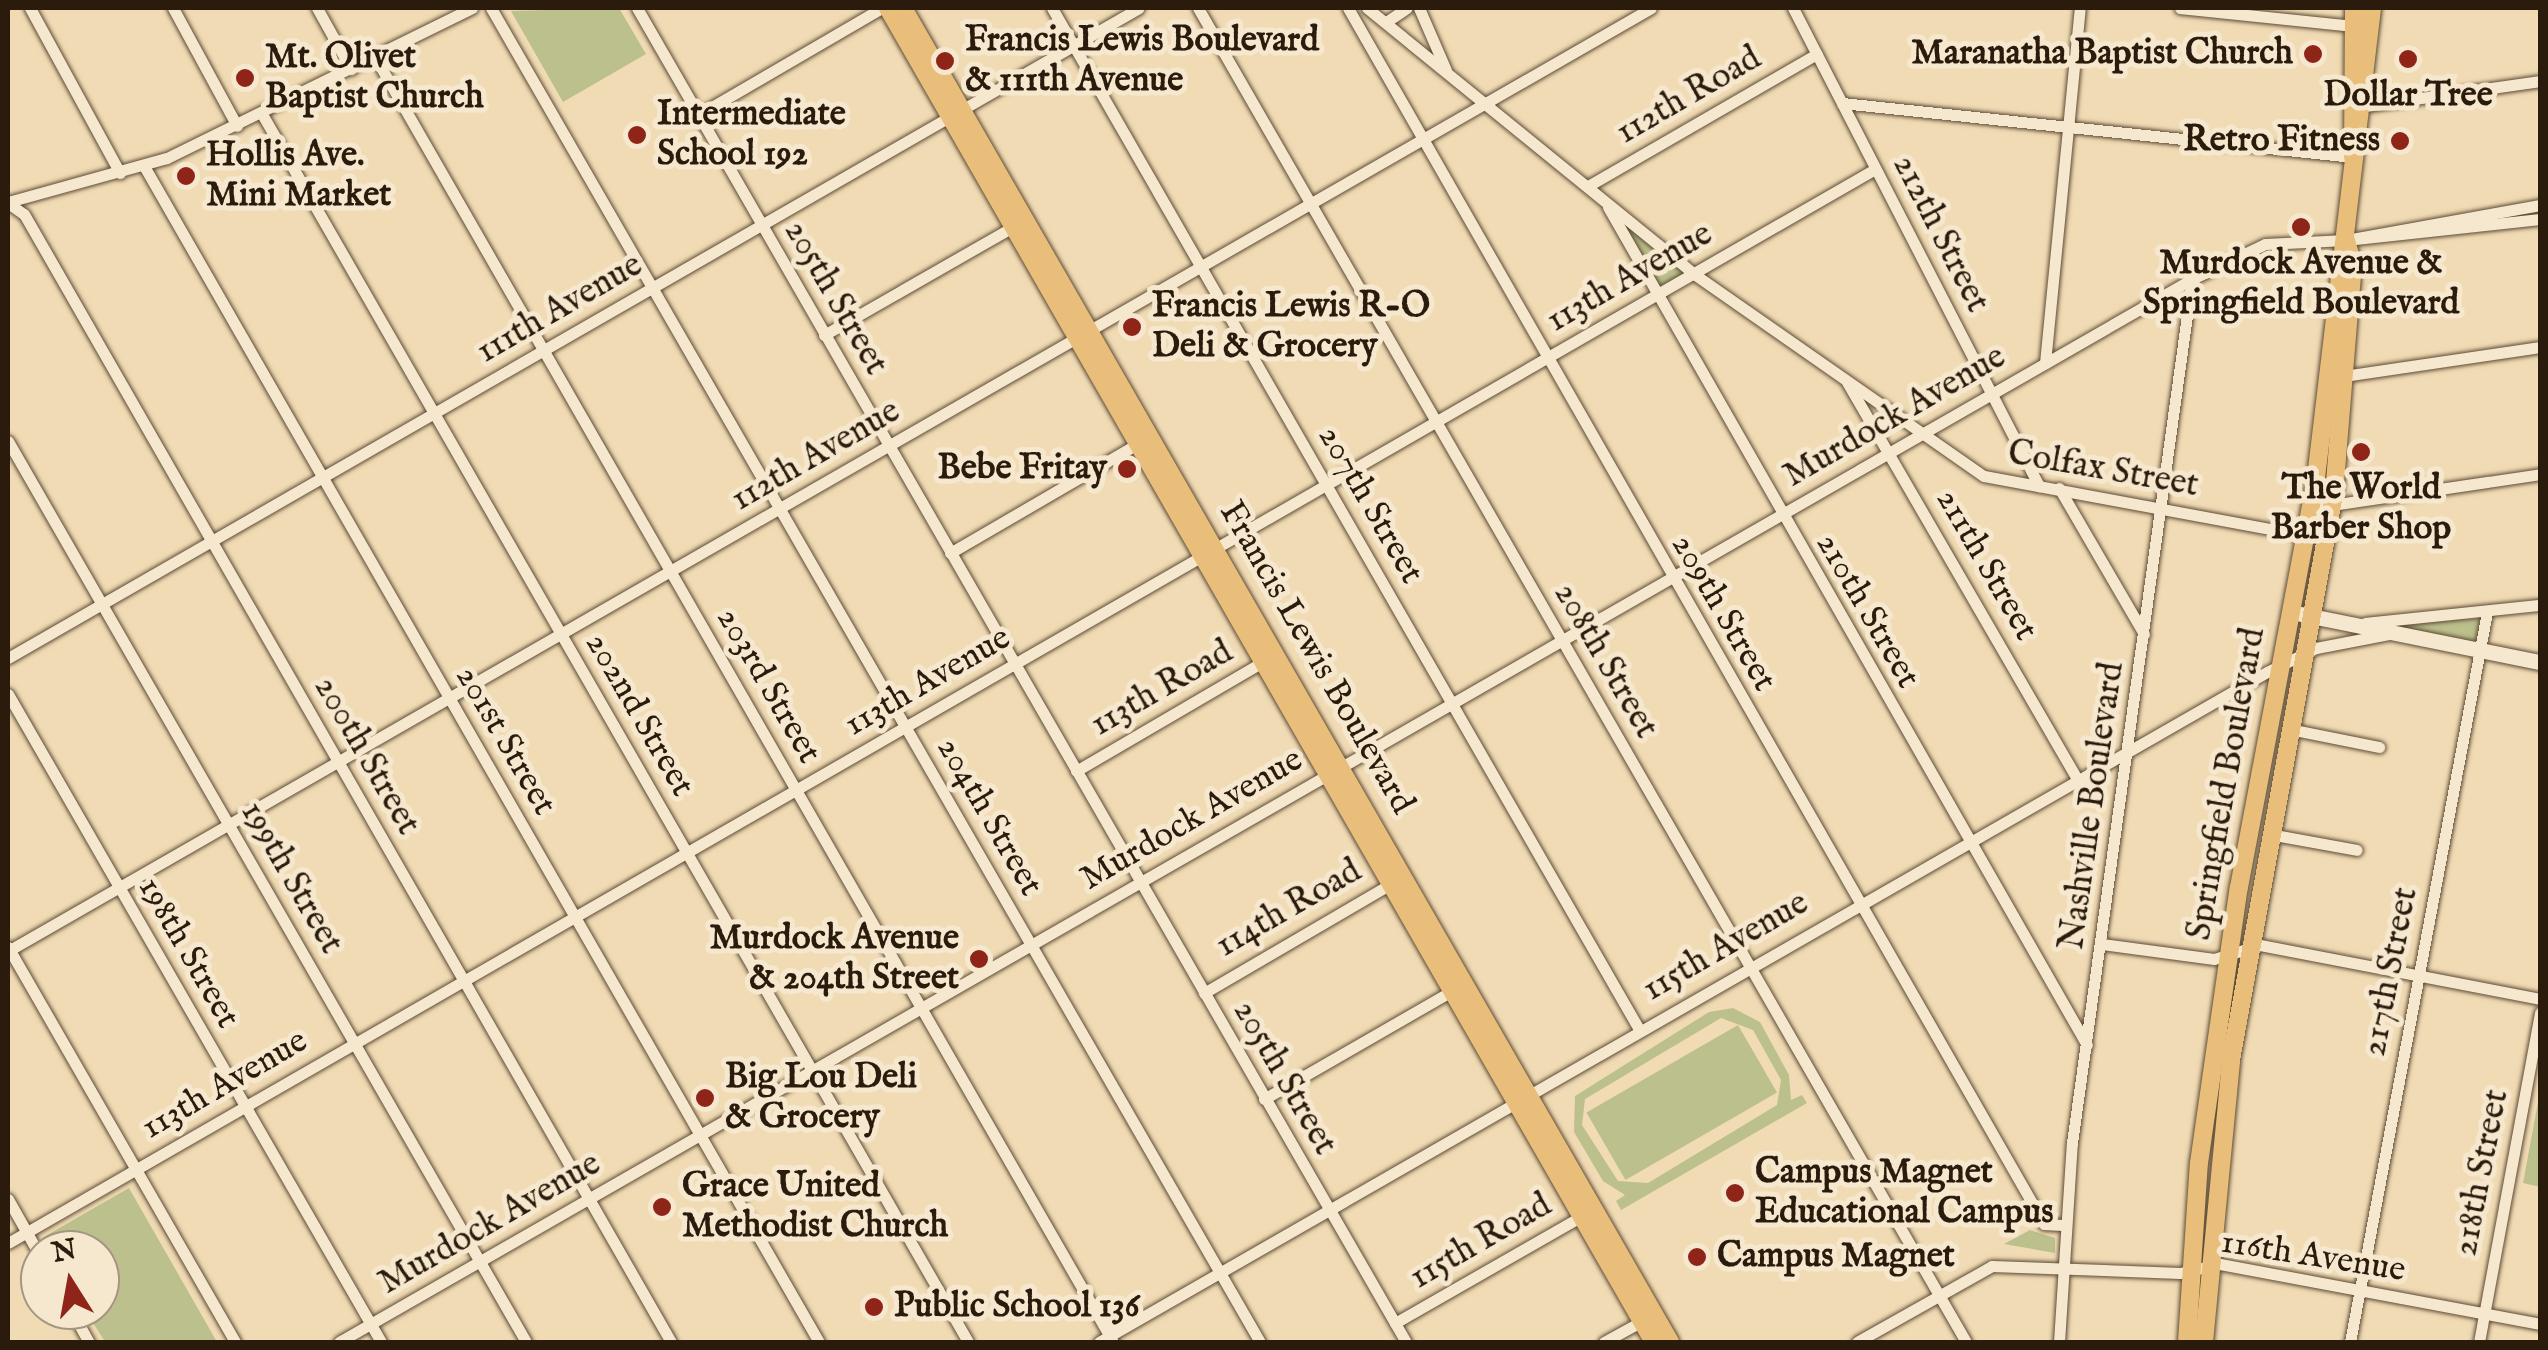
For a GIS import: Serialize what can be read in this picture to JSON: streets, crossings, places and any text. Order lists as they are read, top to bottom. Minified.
{"streets":{"main road":["Francis Lewis Boulevard","Springfield Boulevard","115th Avenue"],"street":["112th Road","212th Street","113th Avenue","205th Street","111th Avenue","Murdock Avenue","112th Avenue","Colfax Street","207th Street","211th Street","210th Street","209th Street","208th Street","203rd Street","113th Road","202nd Street","201st Street","200th Street","Nashville Boulevard","204th Street","199th Street","114th Road","198th Street","217th Street","218th Street","115th Road","116th Avenue"]},"crossings":[["112th Road","212th Street"],["112th Road","Colfax Street"],["212th Street","113th Avenue"],["212th Street","Murdock Avenue"],["212th Street","Colfax Street"],["113th Avenue","205th Street"],["113th Avenue","Colfax Street"],["113th Avenue","207th Street"],["113th Avenue","210th Street"],["113th Avenue","209th Street"],["113th Avenue","Francis Lewis Boulevard"],["113th Avenue","208th Street"],["113th Avenue","203rd Street"],["113th Avenue","202nd Street"],["113th Avenue","201st Street"],["113th Avenue","200th Street"],["113th Avenue","204th Street"],["113th Avenue","199th Street"],["113th Avenue","198th Street"],["205th Street","111th Avenue"],["205th Street","Murdock Avenue"],["205th Street","112th Avenue"],["205th Street","113th Road"],["205th Street","114th Road"],["205th Street","115th Avenue"],["205th Street","115th Road"],["111th Avenue","207th Street"],["111th Avenue","Francis Lewis Boulevard"],["111th Avenue","203rd Street"],["111th Avenue","202nd Street"],["111th Avenue","201st Street"],["111th Avenue","200th Street"],["111th Avenue","204th Street"],["111th Avenue","199th Street"],["Murdock Avenue","Colfax Street"],["Murdock Avenue","207th Street"],["Murdock Avenue","211th Street"],["Murdock Avenue","210th Street"],["Murdock Avenue","209th Street"],["Murdock Avenue","Francis Lewis Boulevard"],["Murdock Avenue","208th Street"],["Murdock Avenue","203rd Street"],["Murdock Avenue","202nd Street"],["Murdock Avenue","201st Street"],["Murdock Avenue","200th Street"],["Murdock Avenue","Springfield Boulevard"],["Murdock Avenue","Nashville Boulevard"],["Murdock Avenue","204th Street"],["Murdock Avenue","199th Street"],["Murdock Avenue","198th Street"],["112th Avenue","Colfax Street"],["112th Avenue","207th Street"],["112th Avenue","209th Street"],["112th Avenue","Francis Lewis Boulevard"],["112th Avenue","208th Street"],["112th Avenue","203rd Street"],["112th Avenue","202nd Street"],["112th Avenue","201st Street"],["112th Avenue","200th Street"],["112th Avenue","204th Street"],["112th Avenue","199th Street"],["112th Avenue","198th Street"],["Colfax Street","211th Street"],["Colfax Street","210th Street"],["Colfax Street","Springfield Boulevard"],["Colfax Street","Nashville Boulevard"],["207th Street","115th Avenue"],["211th Street","115th Avenue"],["210th Street","Nashville Boulevard"],["210th Street","115th Avenue"],["209th Street","Nashville Boulevard"],["209th Street","115th Avenue"],["Francis Lewis Boulevard","113th Road"],["Francis Lewis Boulevard","114th Road"],["Francis Lewis Boulevard","115th Avenue"],["Francis Lewis Boulevard","115th Road"],["208th Street","115th Avenue"],["208th Street","116th Avenue"],["203rd Street","115th Avenue"],["Springfield Boulevard","115th Avenue"],["Springfield Boulevard","116th Avenue"],["Nashville Boulevard","115th Avenue"],["Nashville Boulevard","116th Avenue"],["204th Street","115th Avenue"],["115th Avenue","217th Street"],["217th Street","116th Avenue"],["218th Street","116th Avenue"]],"places":["Maranatha Baptist Church","Dollar Tree","Francis Lewis Boulevard & 111th Avenue","Mt. Olivet Baptist Church","Intermediate School 192","Retro Fitness","Hollis Ave. Mini Market","Murdock Avenue & Springfield Boulevard","Francis Lewis R-O Deli & Grocery","The World Barber Shop","Bebe Fritay","Murdock Avenue & 204th Street","Big Lou Deli & Grocery","Campus Magnet Educational Campus","Grace United Methodist Church","Campus Magnet","Public School 136"],"north":"top"}
